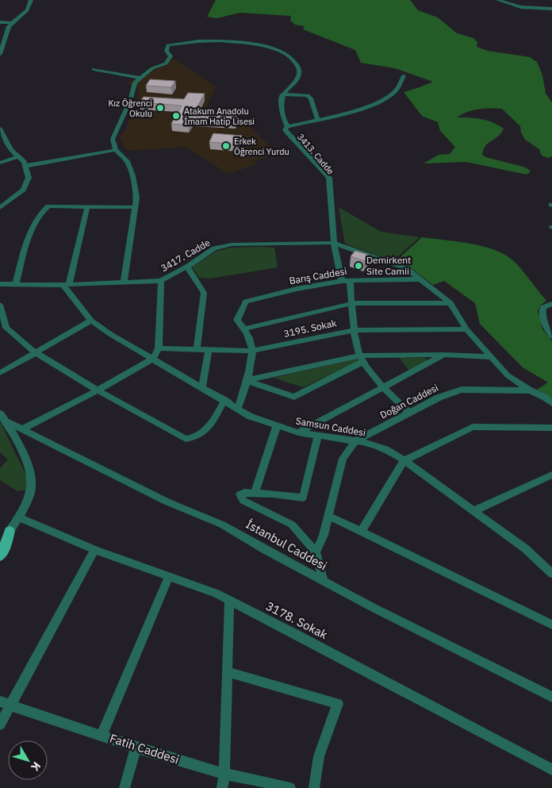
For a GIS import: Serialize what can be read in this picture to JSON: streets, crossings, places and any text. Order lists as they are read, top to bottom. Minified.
{"streets":{"street":["3413. Cadde","3417. Cadde","Barış Caddesi","3195. Sokak","Doğan Caddesi","Samsun Caddesi","İstanbul Caddesi","3178. Sokak","Fatih Caddesi"]},"crossings":[["3413. Cadde","3417. Cadde"],["3413. Cadde","Barış Caddesi"],["3413. Cadde","3195. Sokak"],["3417. Cadde","Samsun Caddesi"],["Barış Caddesi","3195. Sokak"],["Barış Caddesi","Samsun Caddesi"],["Doğan Caddesi","Samsun Caddesi"]],"places":["Kız Öğrenci Okulu","Atakum Anadolu İmam Hatip Lisesi","Erkek Öğrenci Yurdu","Demirkent Site Camii"],"north":"bottom right"}
